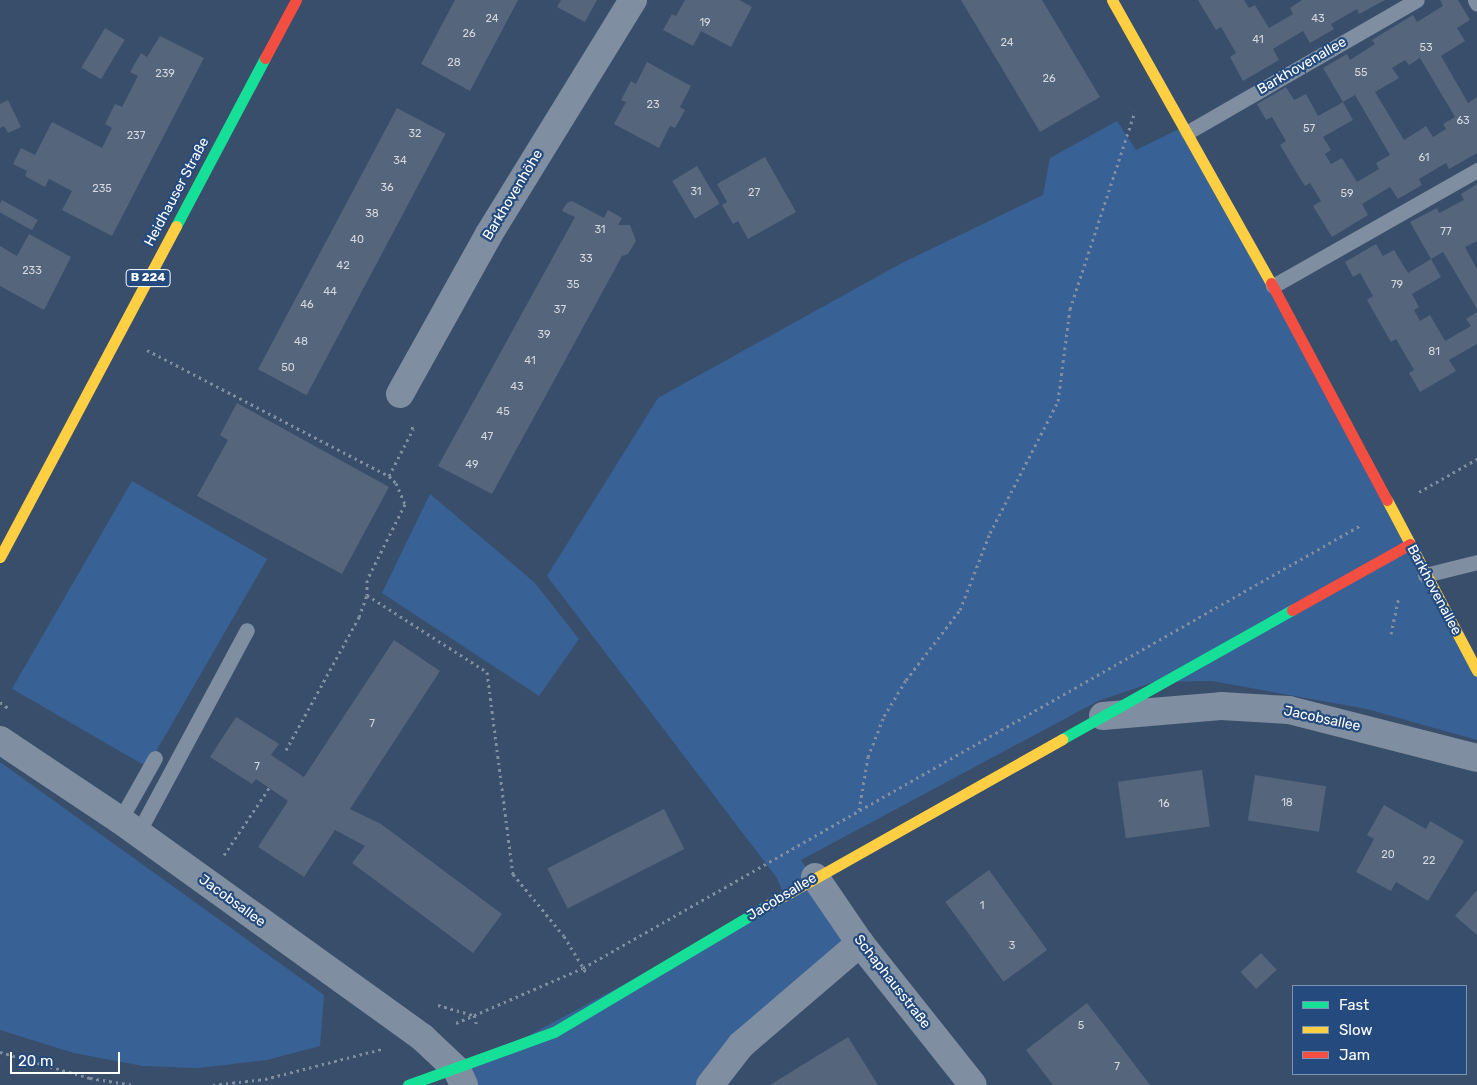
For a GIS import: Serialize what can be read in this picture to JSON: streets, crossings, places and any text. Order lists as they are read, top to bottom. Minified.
{"streets":{"street":["Barkhovenallee","Heidhauser Straße","Barkhovenhöhe","B 224","Jacobsallee","Schaphausstraße"]},"crossings":[["Barkhovenallee","Jacobsallee"],["Jacobsallee","Schaphausstraße"]],"house_numbers":["24","43","19","26","41","24","53","28","55","239","26","23","63","57","32","237","61","34","36","235","31","27","59","38","31","77","40","33","42","233","35","79","44","46","37","39","48","81","41","50","43","45","47","49","7","7","18","16","20","22","1","3","5","7"],"legend":["Fast","Slow","Jam"],"scale_bar":"20 m"}
